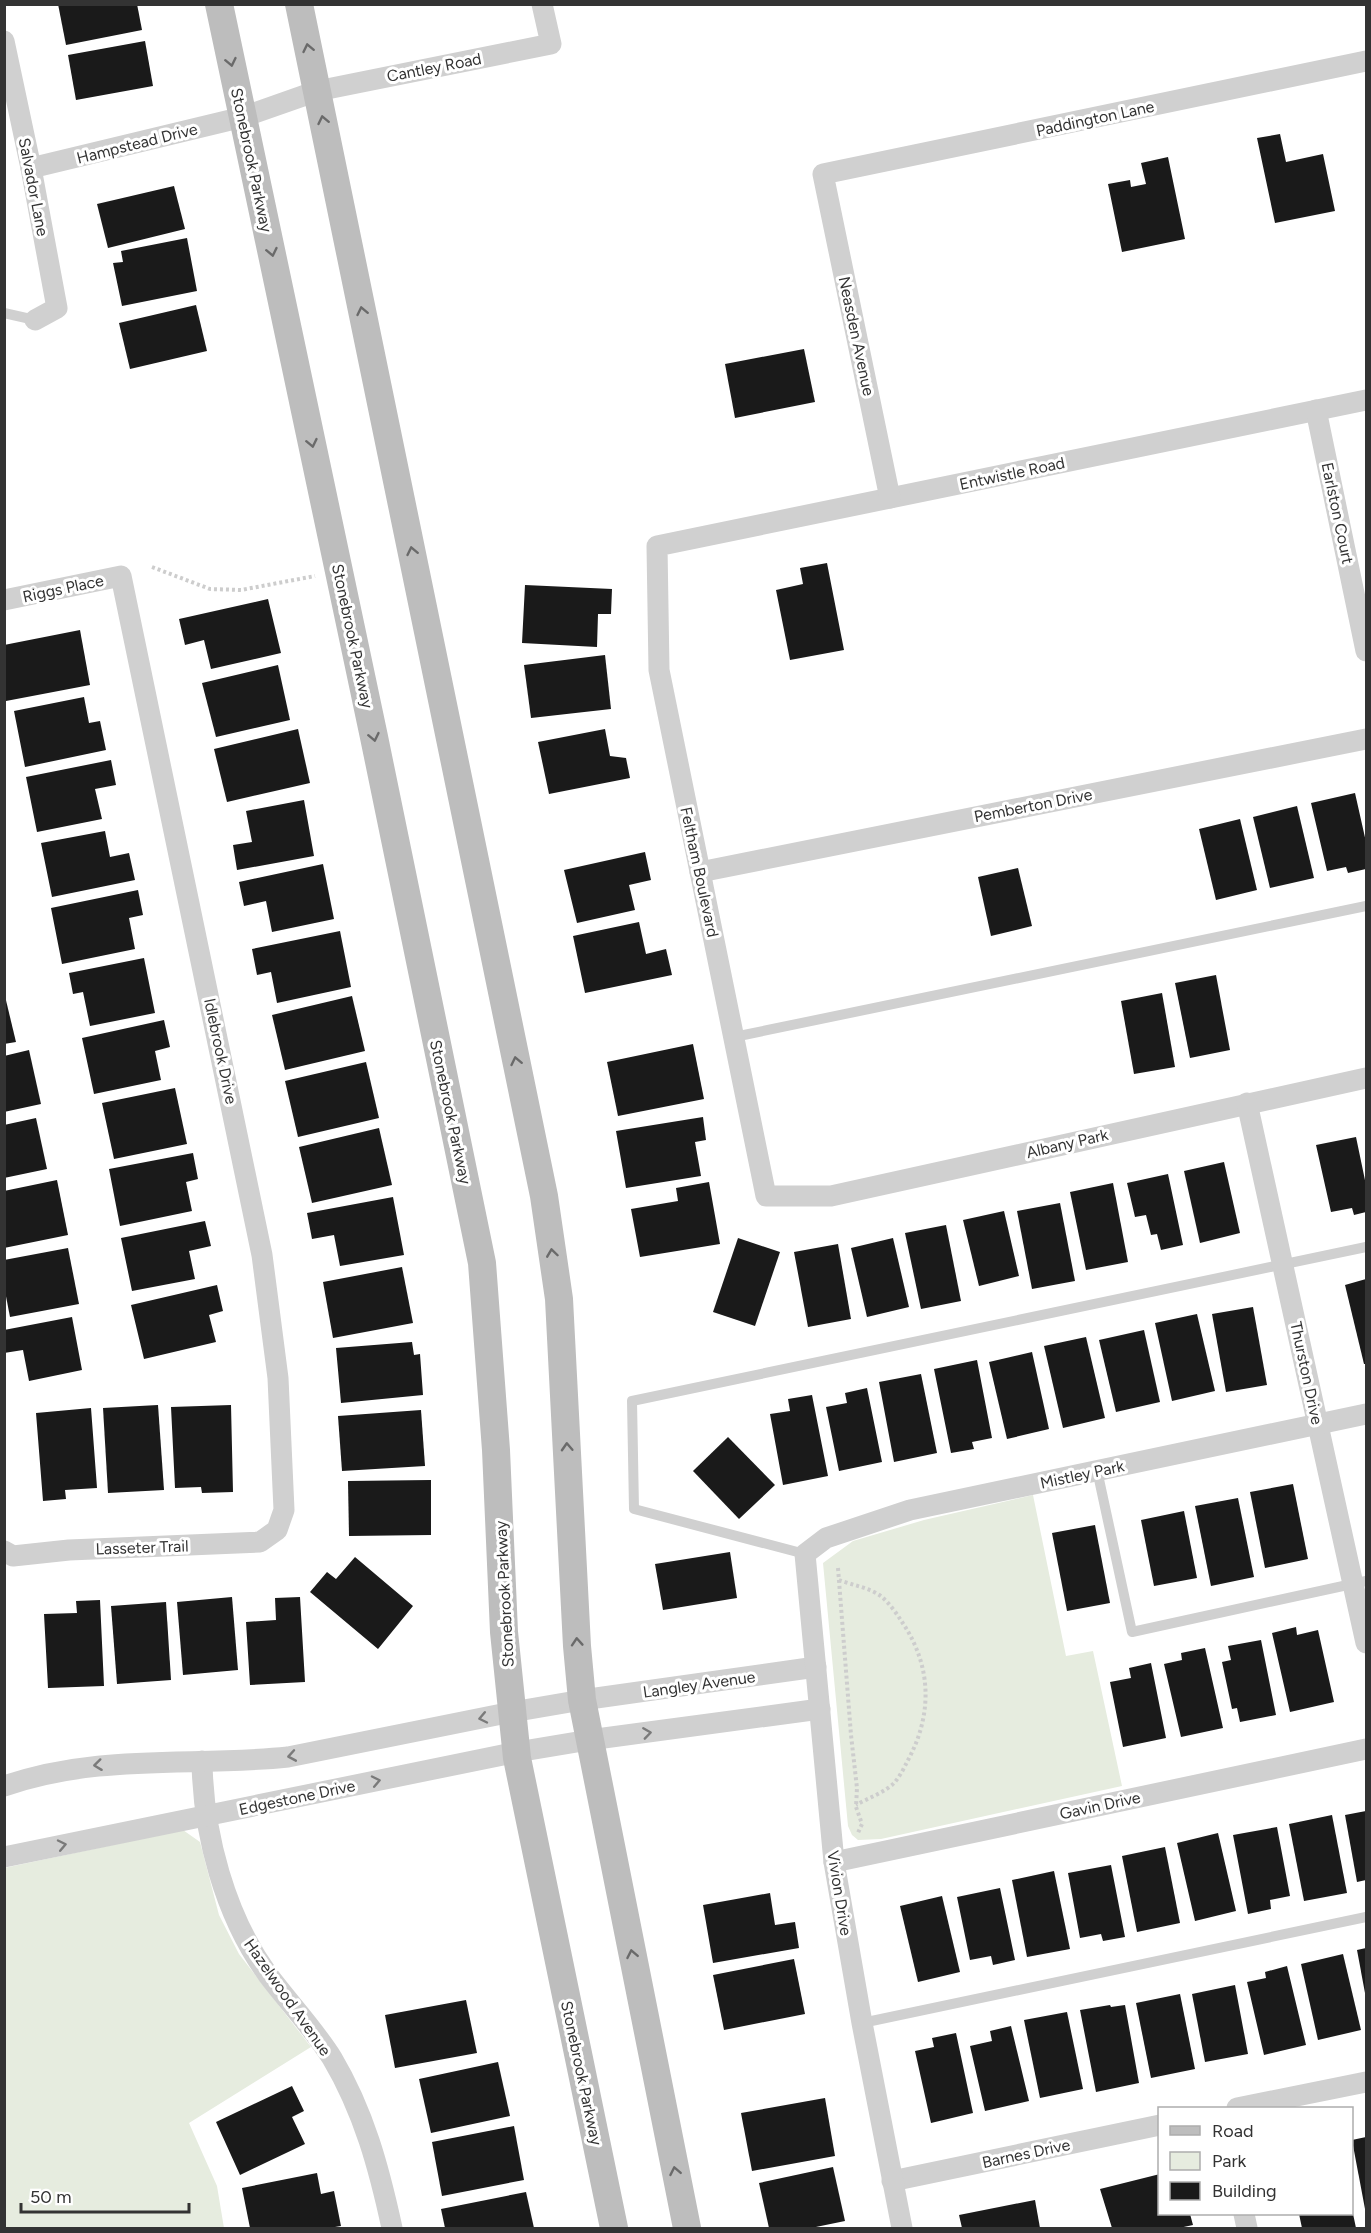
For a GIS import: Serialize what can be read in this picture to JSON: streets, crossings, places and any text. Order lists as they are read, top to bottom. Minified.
{"streets":{"main road":["Stonebrook Parkway"],"street":["Cantley Road","Paddington Lane","Hampstead Drive","Salvador Lane","Neasden Avenue","Entwistle Road","Earlston Court","Riggs Place","Pemberton Drive","Feltham Boulevard","Idlebrook Drive","Albany Park","Thurston Drive","Mistley Park","Lasseter Trail","Langley Avenue","Edgestone Drive","Gavin Drive","Vivion Drive","Hazelwood Avenue","Barnes Drive"]},"crossings":[["Cantley Road","Hampstead Drive"],["Cantley Road","Stonebrook Parkway"],["Paddington Lane","Neasden Avenue"],["Hampstead Drive","Stonebrook Parkway"],["Hampstead Drive","Salvador Lane"],["Stonebrook Parkway","Edgestone Drive"],["Neasden Avenue","Entwistle Road"],["Entwistle Road","Earlston Court"],["Entwistle Road","Feltham Boulevard"],["Riggs Place","Idlebrook Drive"],["Pemberton Drive","Feltham Boulevard"],["Feltham Boulevard","Albany Park"],["Idlebrook Drive","Lasseter Trail"],["Albany Park","Thurston Drive"],["Thurston Drive","Mistley Park"],["Mistley Park","Vivion Drive"],["Langley Avenue","Vivion Drive"],["Edgestone Drive","Hazelwood Avenue"],["Gavin Drive","Vivion Drive"],["Vivion Drive","Barnes Drive"]],"legend":["Road","Park","Building"],"scale_bar":"50 m"}
